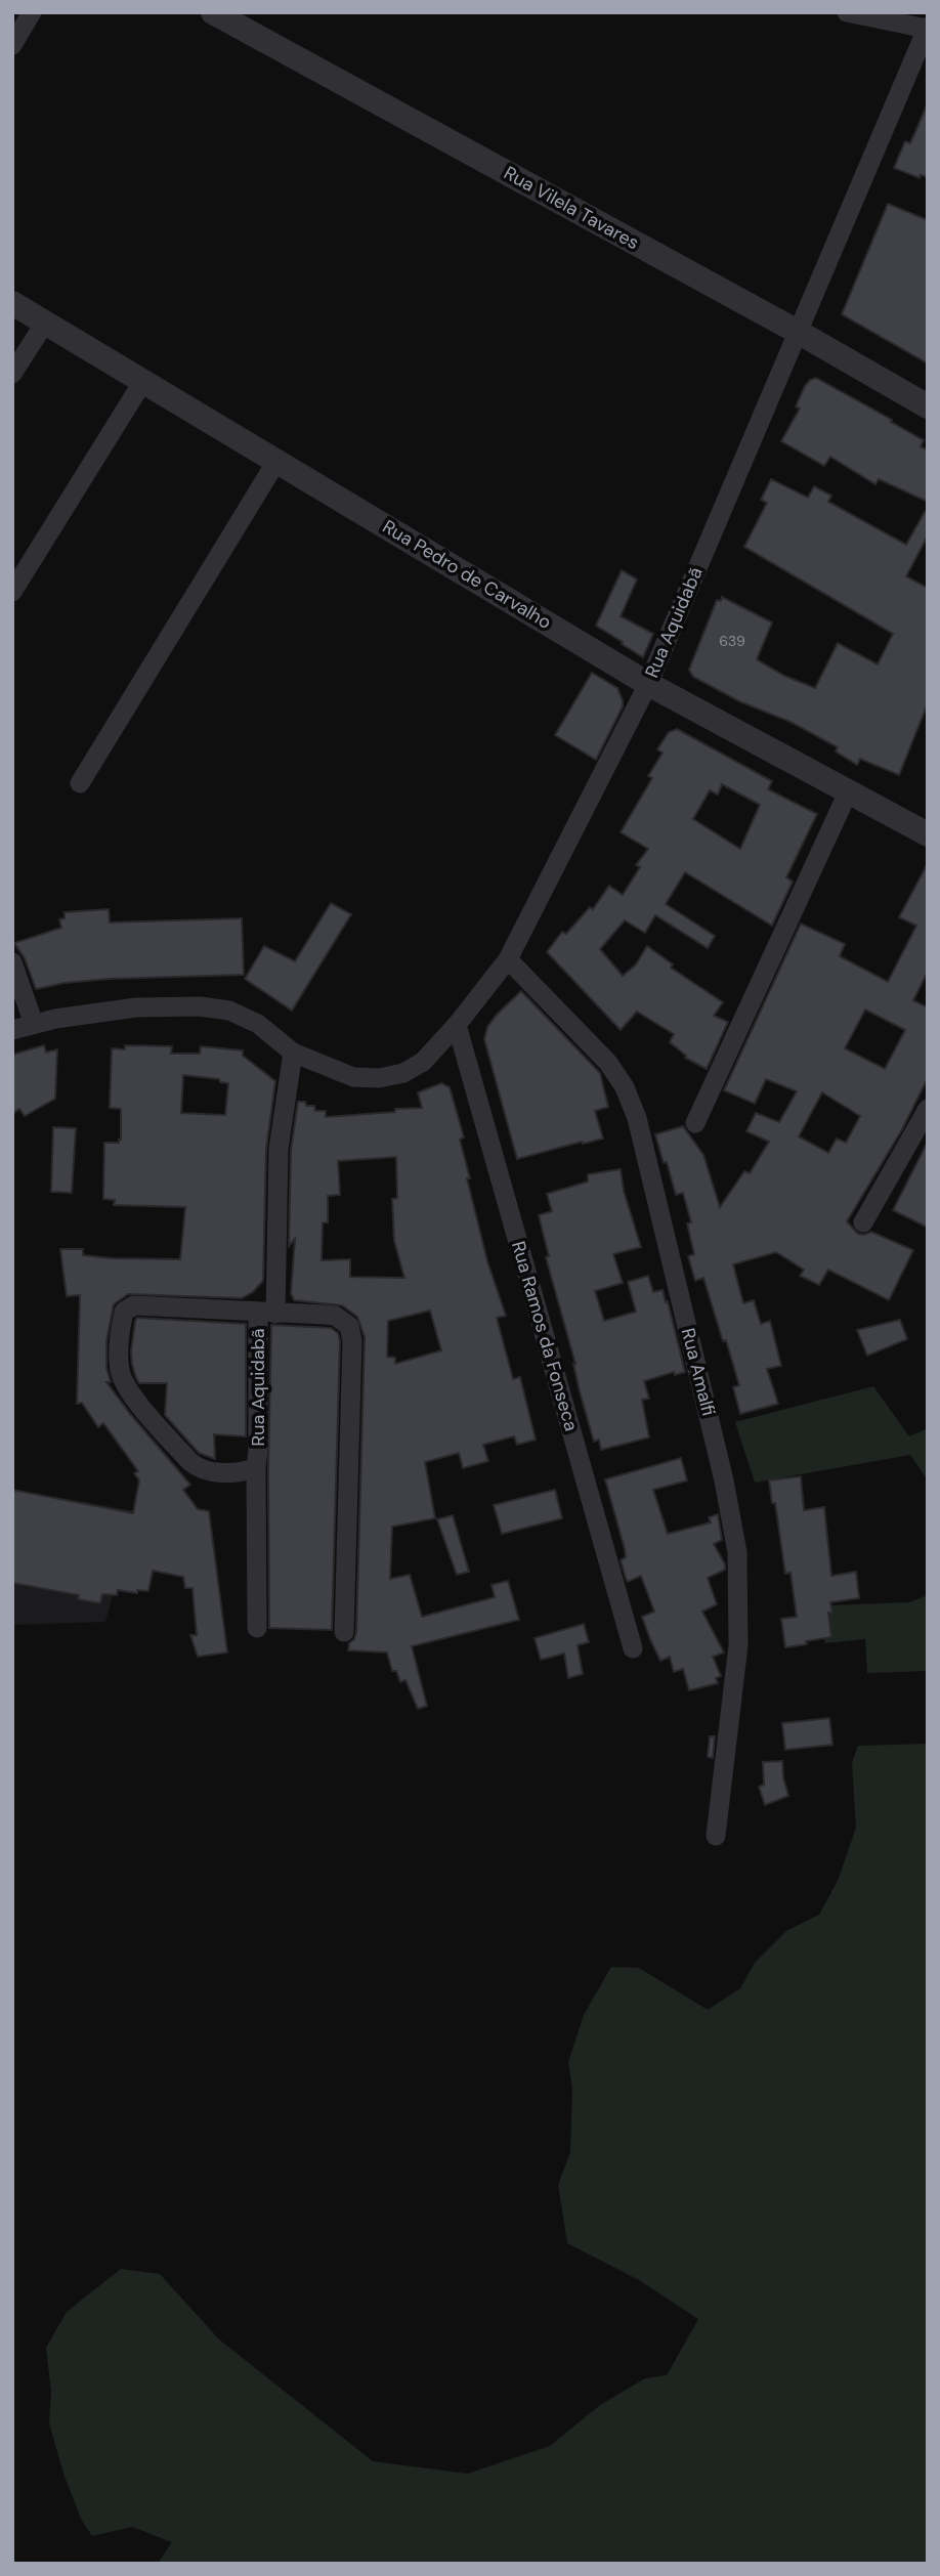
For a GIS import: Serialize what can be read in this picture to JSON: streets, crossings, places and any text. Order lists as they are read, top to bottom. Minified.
{"streets":{"street":["Rua Vilela Tavares","Rua Pedro de Carvalho","Rua Aquidabã","Rua Ramos da Fonseca","Rua Amalfi"]},"crossings":[["Rua Vilela Tavares","Rua Aquidabã"],["Rua Pedro de Carvalho","Rua Aquidabã"],["Rua Aquidabã","Rua Ramos da Fonseca"],["Rua Aquidabã","Rua Amalfi"]],"house_numbers":["639"]}
